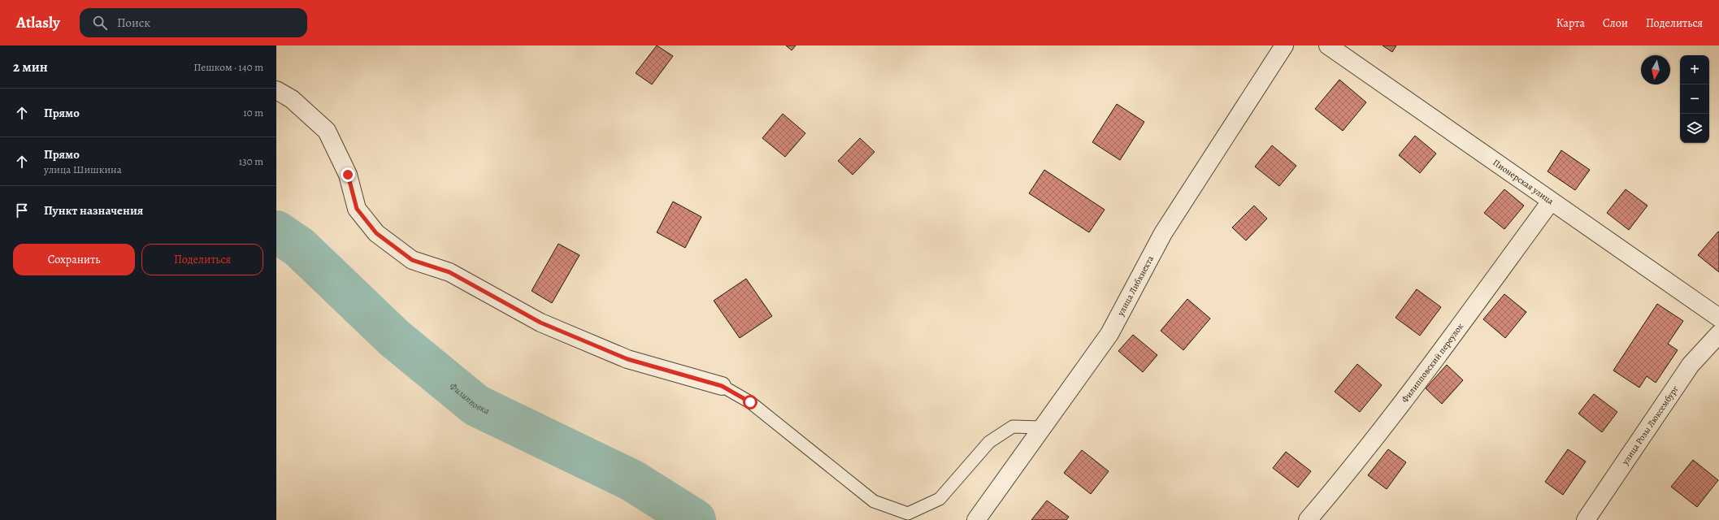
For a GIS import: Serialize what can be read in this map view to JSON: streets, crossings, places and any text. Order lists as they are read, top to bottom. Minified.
{"streets":{"street":["Пионерская улица","улица Либкнехта","Филипповский переулок","улица Розы Люксембург"]},"crossings":[["Пионерская улица","Филипповский переулок"]],"water":["Филипповка"],"north":"bottom","page":{"header":"Atlasly","search":"Поиск","nav":["Карта","Слои","Поделиться"],"heading":["2 мин","Пешком · 140 m"],"map_buttons":["+","−"],"list":[["Прямо","10 m"],["Прямо","улица Шишкина","130 m"],"Пункт назначения"],"buttons":["Сохранить","Поделиться"]}}
